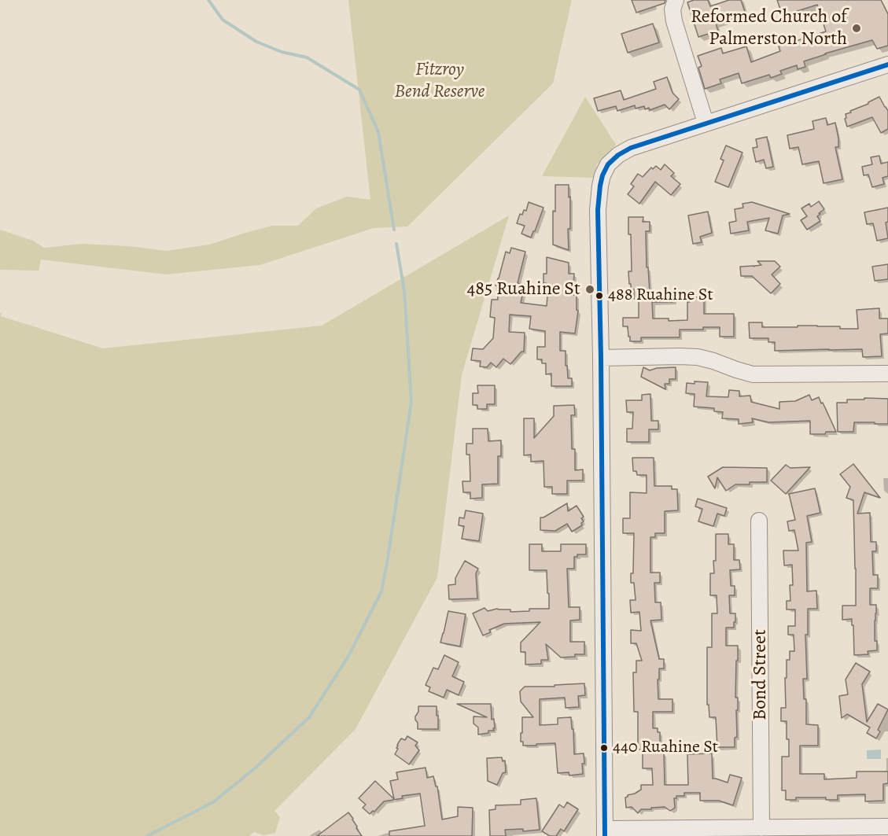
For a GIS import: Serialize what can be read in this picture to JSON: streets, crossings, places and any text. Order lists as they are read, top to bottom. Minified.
{"streets":{"street":["Bond Street"]},"parks":["Fitzroy Bend Reserve"],"places":["Reformed Church of Palmerston North","485 Ruahine St","488 Ruahine St","440 Ruahine St"]}
